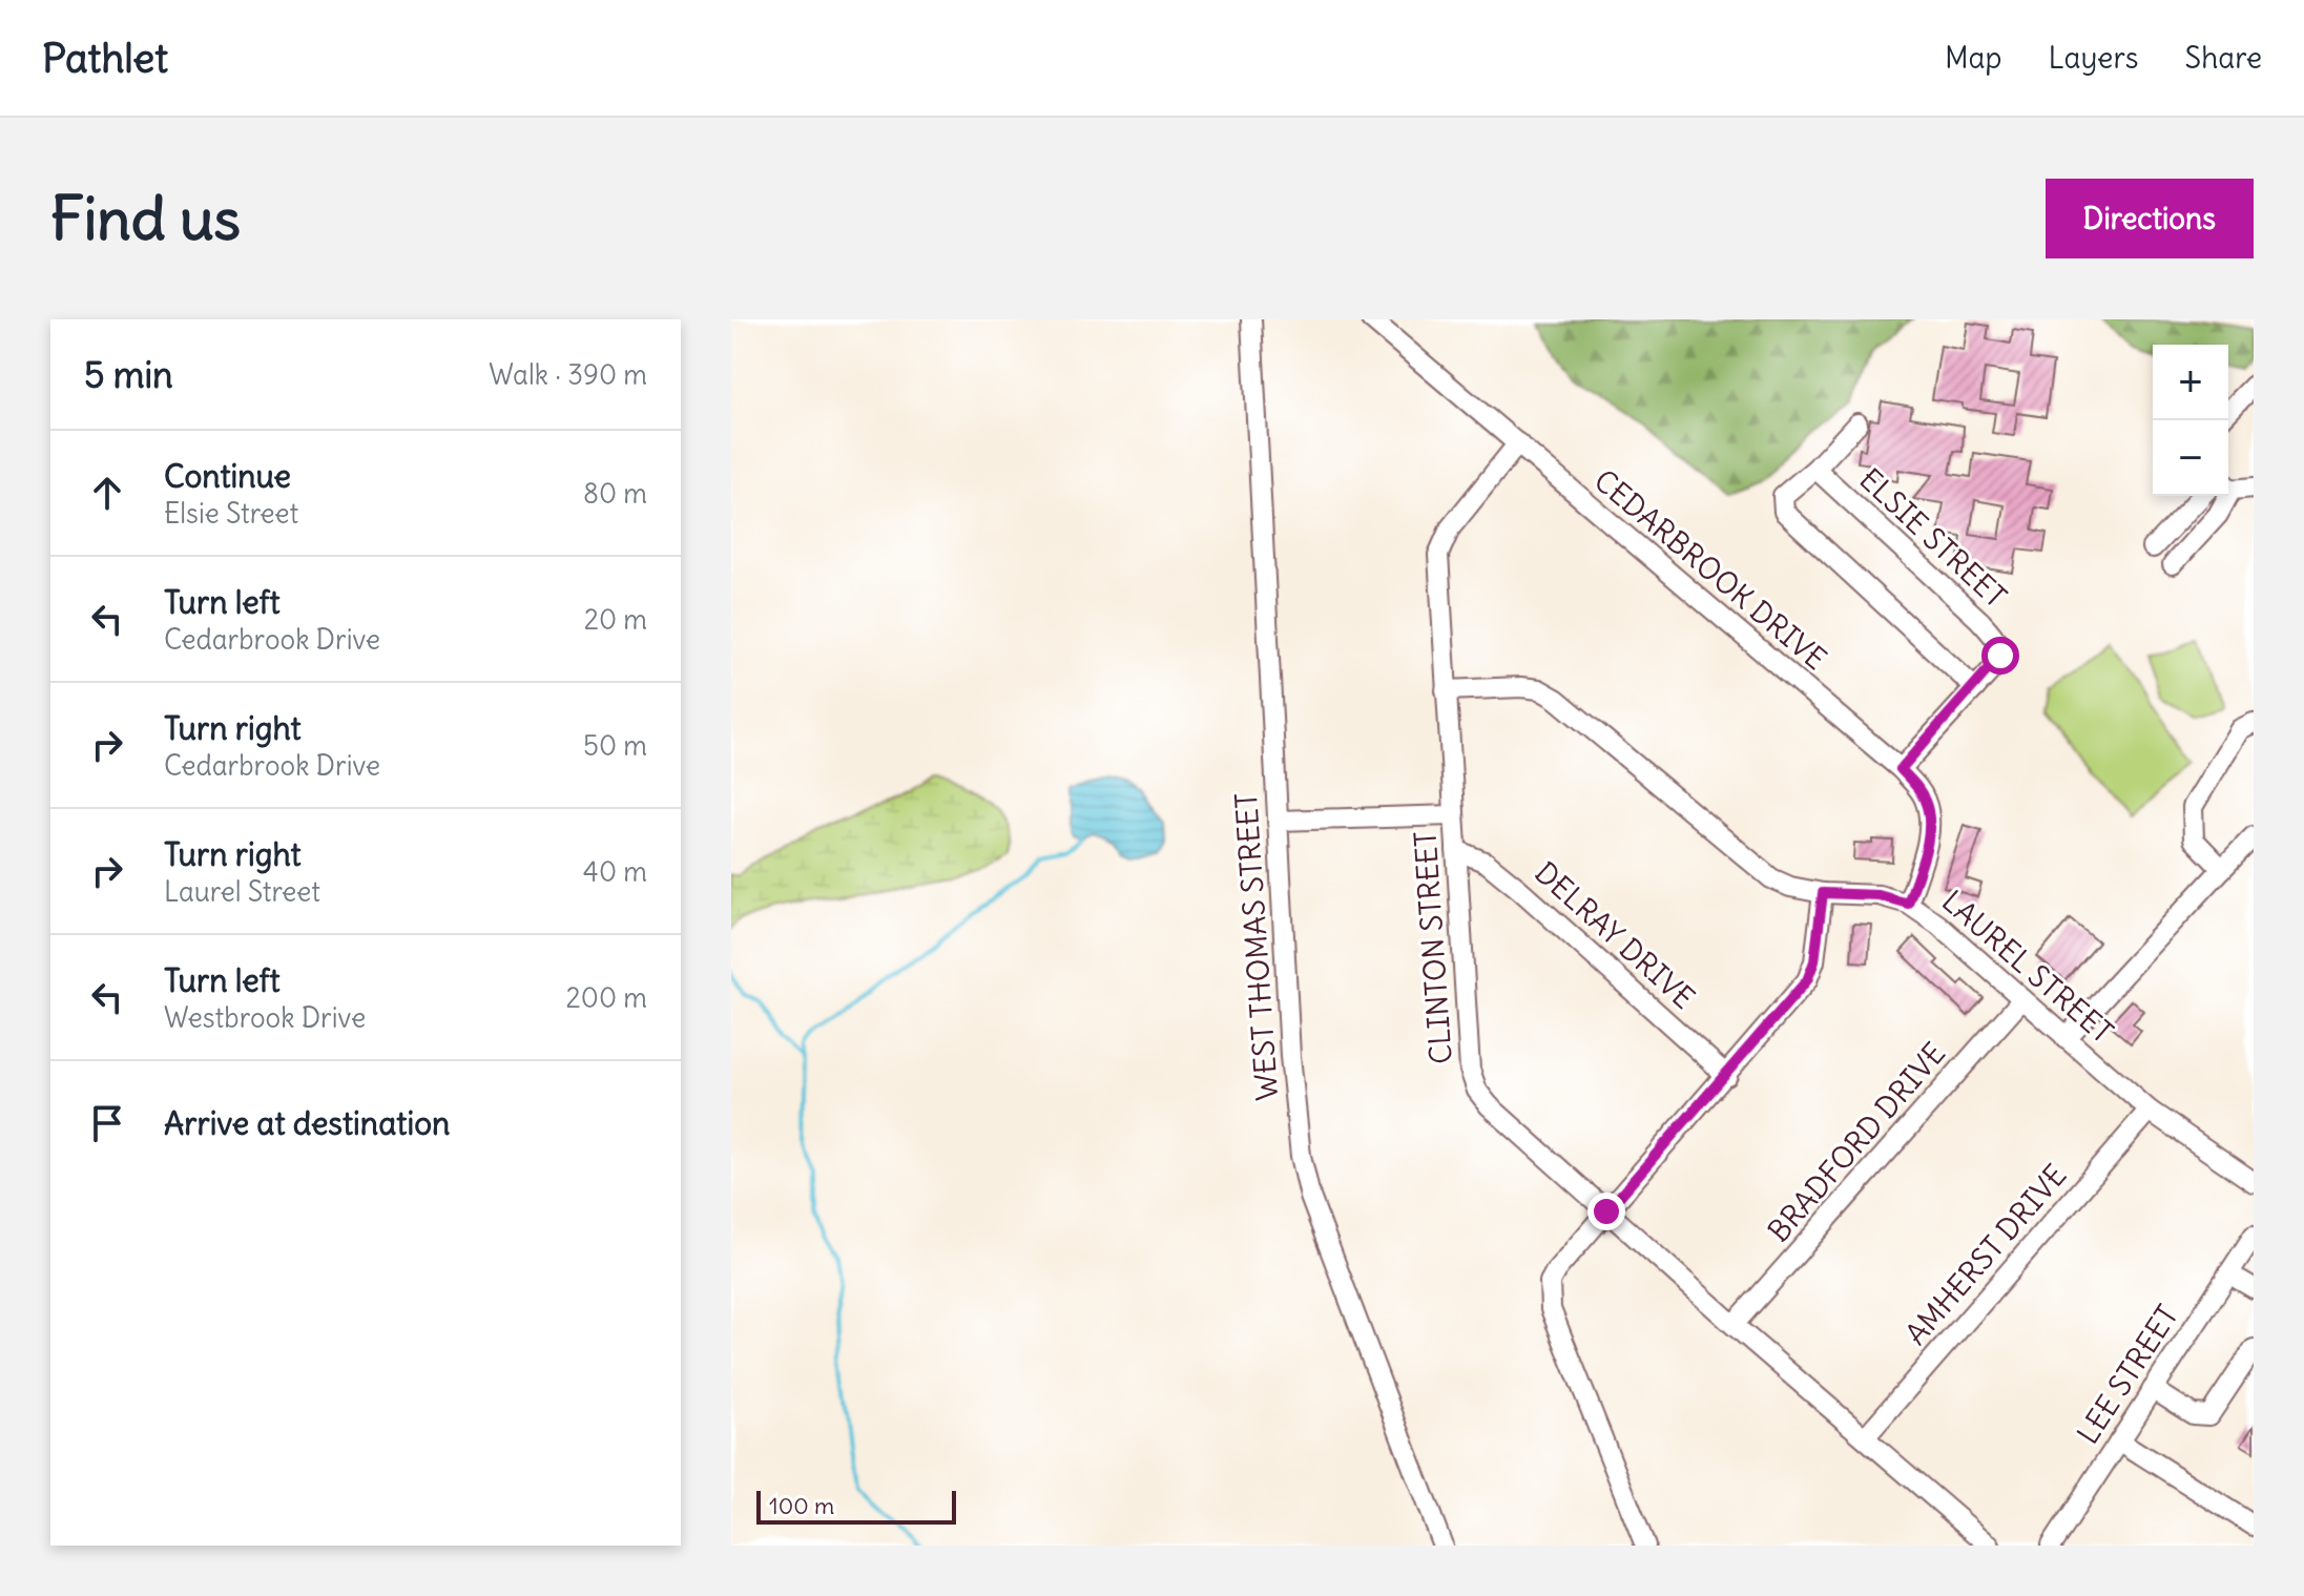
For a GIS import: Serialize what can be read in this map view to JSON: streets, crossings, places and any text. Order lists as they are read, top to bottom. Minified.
{"streets":{"street":["ELSIE STREET","CEDARBROOK DRIVE","DELRAY DRIVE","WEST THOMAS STREET","CLINTON STREET","LAUREL STREET","BRADFORD DRIVE","AMHERST DRIVE","LEE STREET"]},"crossings":[["ELSIE STREET","CEDARBROOK DRIVE"],["CEDARBROOK DRIVE","CLINTON STREET"],["CEDARBROOK DRIVE","LAUREL STREET"],["DELRAY DRIVE","CLINTON STREET"],["CLINTON STREET","LAUREL STREET"],["CLINTON STREET","BRADFORD DRIVE"],["CLINTON STREET","AMHERST DRIVE"],["LAUREL STREET","BRADFORD DRIVE"],["LAUREL STREET","AMHERST DRIVE"]],"scale_bar":"100 m","page":{"header":"Pathlet","nav":["Map","Layers","Share"],"buttons":"Directions","title":"Find us","heading":["5 min","Walk · 390 m"],"map_buttons":["+","−"],"list":[["Continue","Elsie Street","80 m"],["Turn left","Cedarbrook Drive","20 m"],["Turn right","Cedarbrook Drive","50 m"],["Turn right","Laurel Street","40 m"],["Turn left","Westbrook Drive","200 m"],"Arrive at destination"],"scale":"100 m"}}
